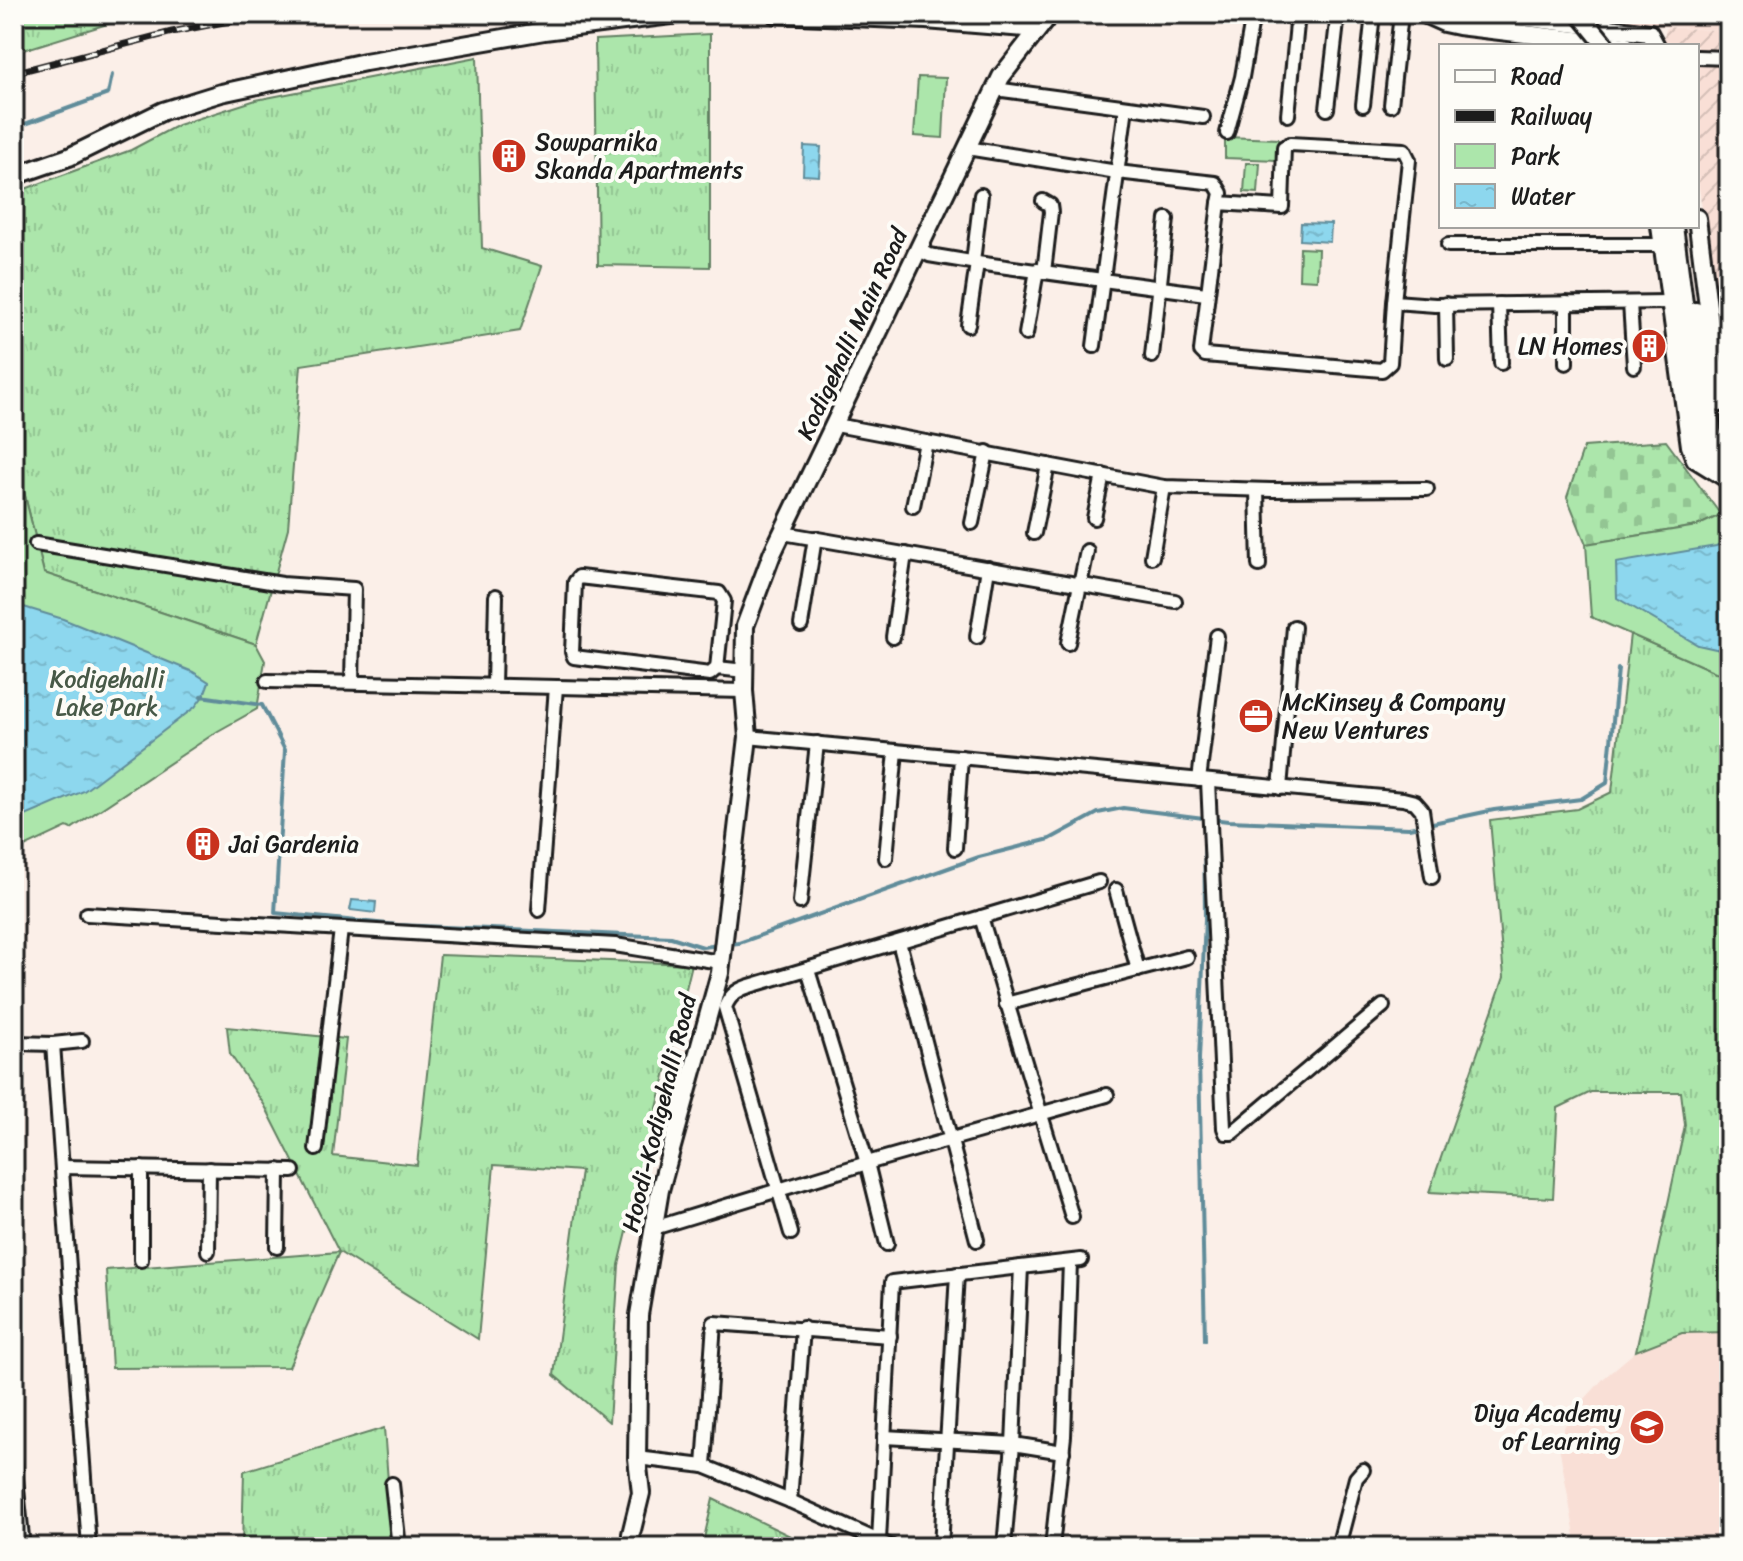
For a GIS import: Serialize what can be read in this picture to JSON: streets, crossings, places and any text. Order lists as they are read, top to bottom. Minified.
{"streets":{"street":["Kodigehalli Main Road","Hoodi-Kodigehalli Road"]},"crossings":[["Kodigehalli Main Road","Hoodi-Kodigehalli Road"]],"parks":["Kodigehalli Lake Park"],"places":{"building":["Sowparnika Skanda Apartments","LN Homes","Jai Gardenia"],"office":["McKinsey & Company New Ventures"],"school or university":["Diya Academy of Learning"]},"legend":["Road","Railway","Park","Water"]}
